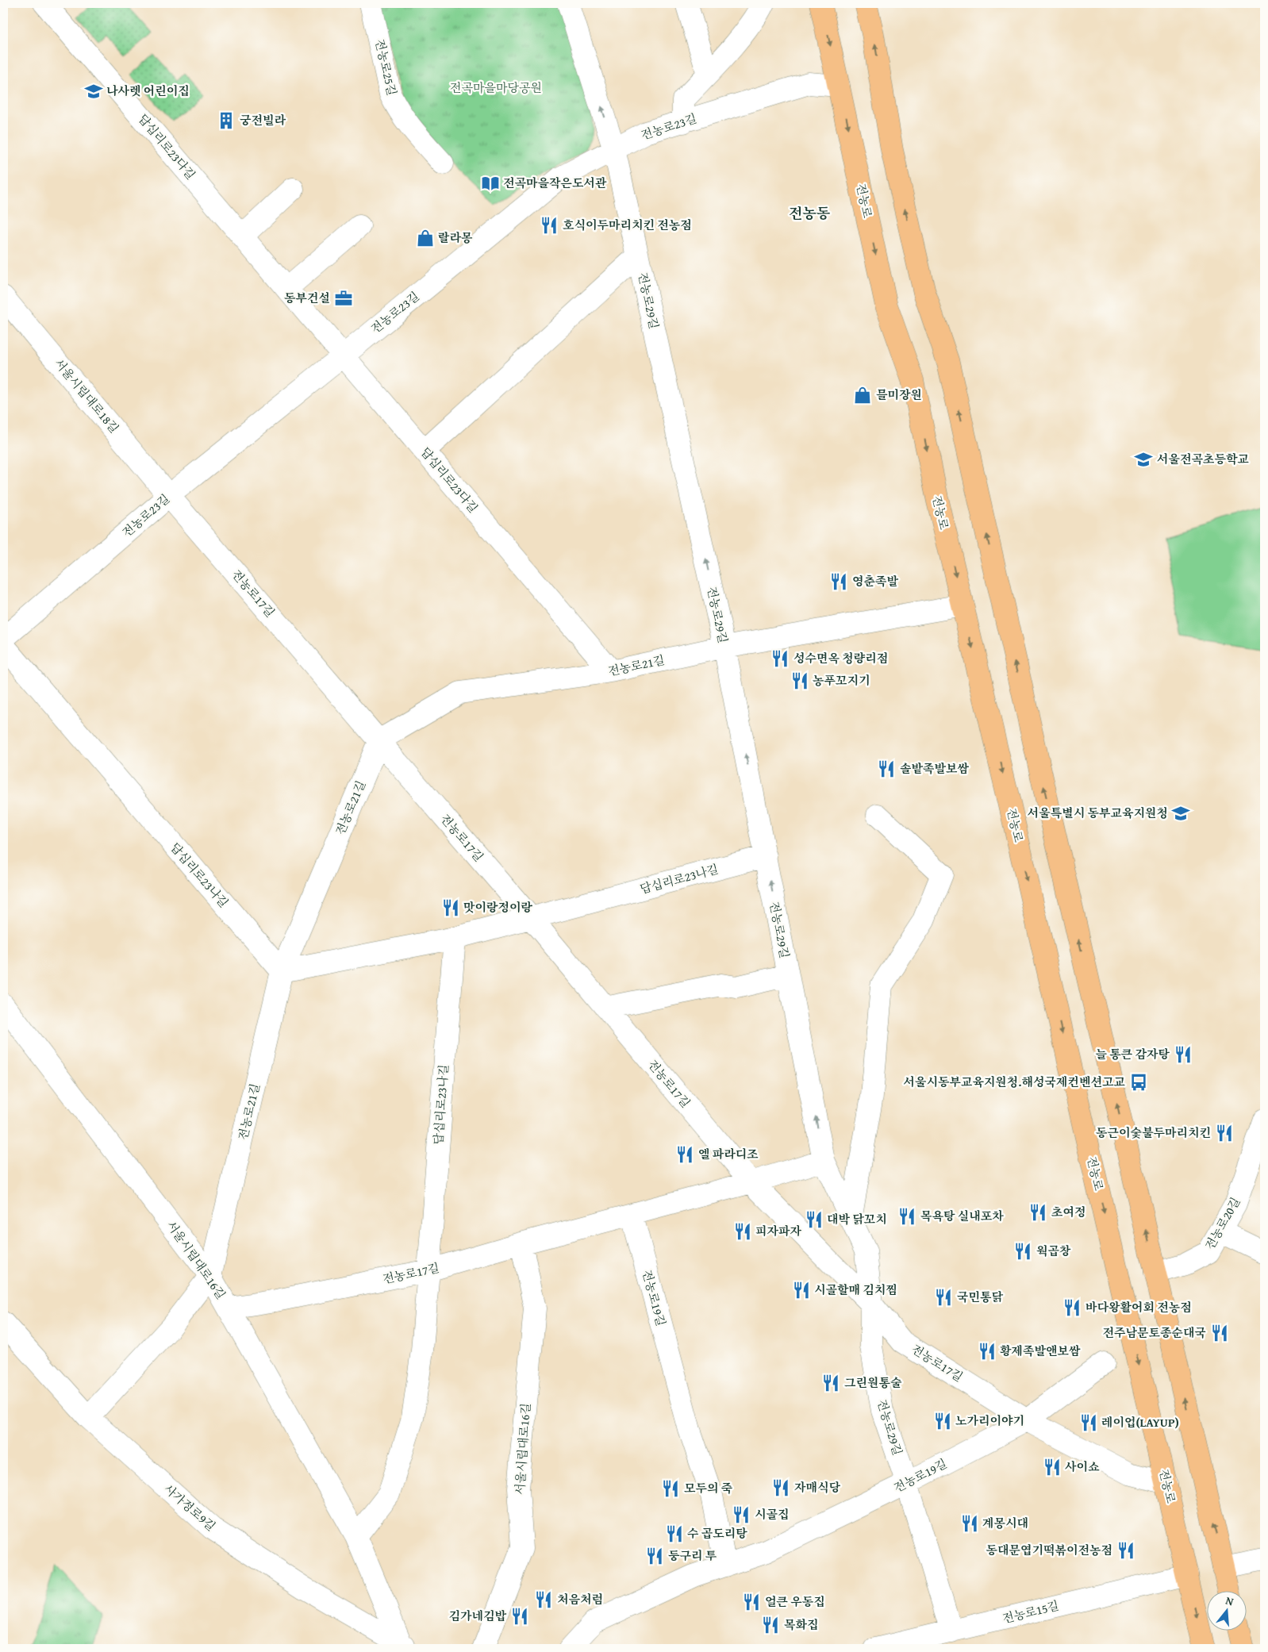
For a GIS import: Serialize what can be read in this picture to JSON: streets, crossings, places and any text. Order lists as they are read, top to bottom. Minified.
{"streets":{"main road":["전농로"],"street":["전농로25길","전농로23길","답십리로23다길","전농로29길","서울시립대로18길","전농로17길","전농로21길","답십리로23나길","전농로20길","서울시립대로16길","전농로19길","사가정로9길","전농로15길"]},"crossings":[["전농로23길","답십리로23다길"],["전농로23길","전농로"],["전농로23길","전농로29길"],["전농로23길","서울시립대로18길"],["전농로23길","전농로17길"],["답십리로23다길","전농로29길"],["답십리로23다길","전농로21길"],["전농로","전농로17길"],["전농로","전농로21길"],["전농로","전농로15길"],["전농로29길","전농로17길"],["전농로29길","전농로21길"],["전농로29길","답십리로23나길"],["전농로29길","전농로19길"],["전농로29길","전농로15길"],["서울시립대로18길","전농로17길"],["전농로17길","전농로21길"],["전농로17길","답십리로23나길"],["전농로17길","서울시립대로16길"],["전농로17길","전농로19길"],["전농로21길","답십리로23나길"],["전농로21길","서울시립대로16길"],["전농로21길","사가정로9길"],["서울시립대로16길","사가정로9길"]],"one_way":["전농로29길"],"districts":["전농동"],"parks":["전곡마을마당공원"],"places":{"school or university":["나사렛 어린이집","서울전곡초등학교","서울특별시 동부교육지원청"],"building":["궁전빌라"],"library":["전곡마을작은도서관"],"restaurant":["호식이두마리치킨 전농점","영춘족발","성수면옥 청량리점","농푸꼬지기","솔밭족발보쌈","맛이랑정이랑","늘 통큰 감자탕","동근이숯불두마리치킨","엘 파라디조","초여정","목욕탕 실내포차","대박 닭꼬치","피자파자","웍곱창","시골할매 김치찜","국민통닭","바다왕활어회 전농점","전주남문토종순대국","황제족발앤보쌈","그린원통술","노가리이야기","레이업(LAYUP)","사이쇼","자매식당","모두의 죽","시골집","계몽시대","수 곱도리탕","동대문엽기떡볶이전농점","둥구리 투","처음처럼","얼큰 우동집","김가네김밥","목화집"],"shop":["랄라몽","믈미장원"],"office":["동부건설"],"bus stop":["서울시동부교육지원청.해성국제컨벤션고교"]},"north":"top"}
